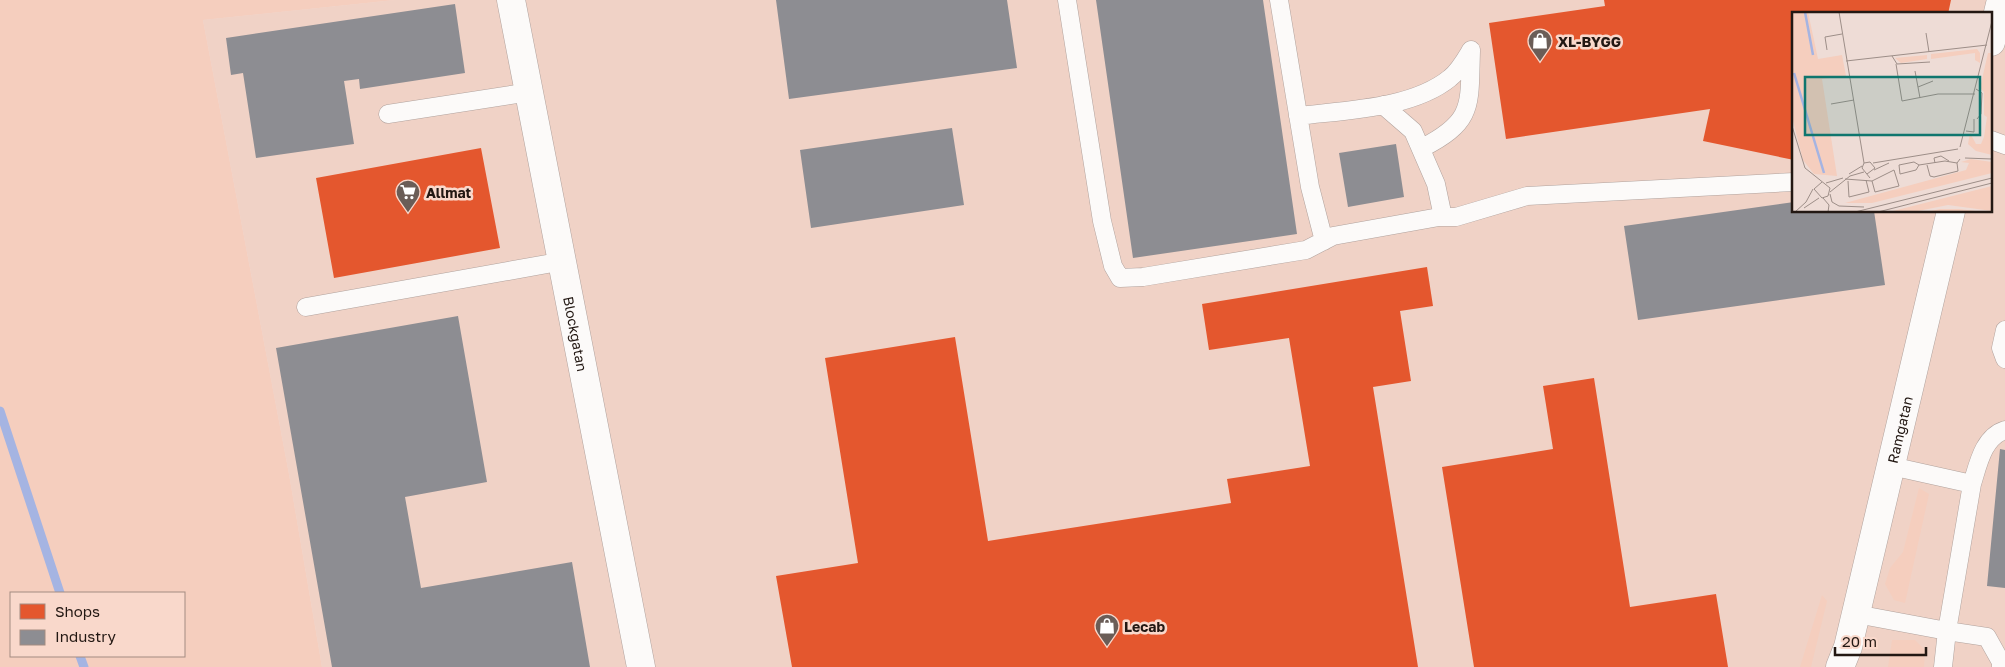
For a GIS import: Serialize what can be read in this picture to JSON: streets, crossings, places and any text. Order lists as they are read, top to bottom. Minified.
{"streets":{"street":["Blockgatan","Ramgatan"]},"places":{"shop":["XL-BYGG","Lecab"],"supermarket":["Allmat"]},"legend":["Shops","Industry"],"scale_bar":"20 m"}
